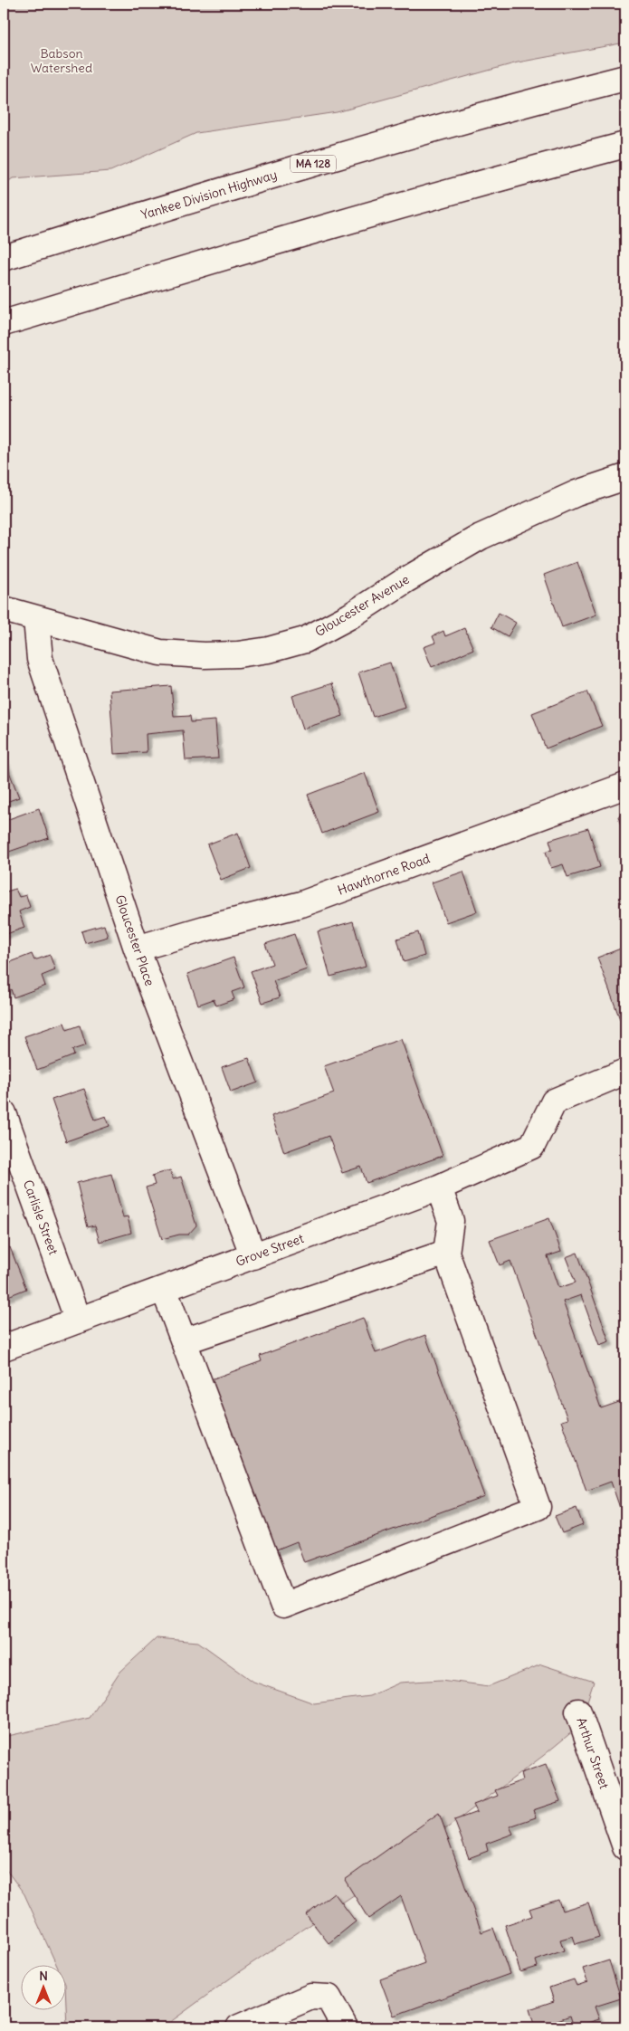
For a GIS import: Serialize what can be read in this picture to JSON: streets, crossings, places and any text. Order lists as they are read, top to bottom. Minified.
{"streets":{"main road":["MA 128","Yankee Division Highway","Gloucester Avenue","Hawthorne Road","Gloucester Place","Carlisle Street","Grove Street","Arthur Street"]},"crossings":[["Gloucester Avenue","Gloucester Place"],["Hawthorne Road","Gloucester Place"],["Gloucester Place","Grove Street"],["Carlisle Street","Grove Street"]],"parks":["Babson Watershed"],"north":"top"}
